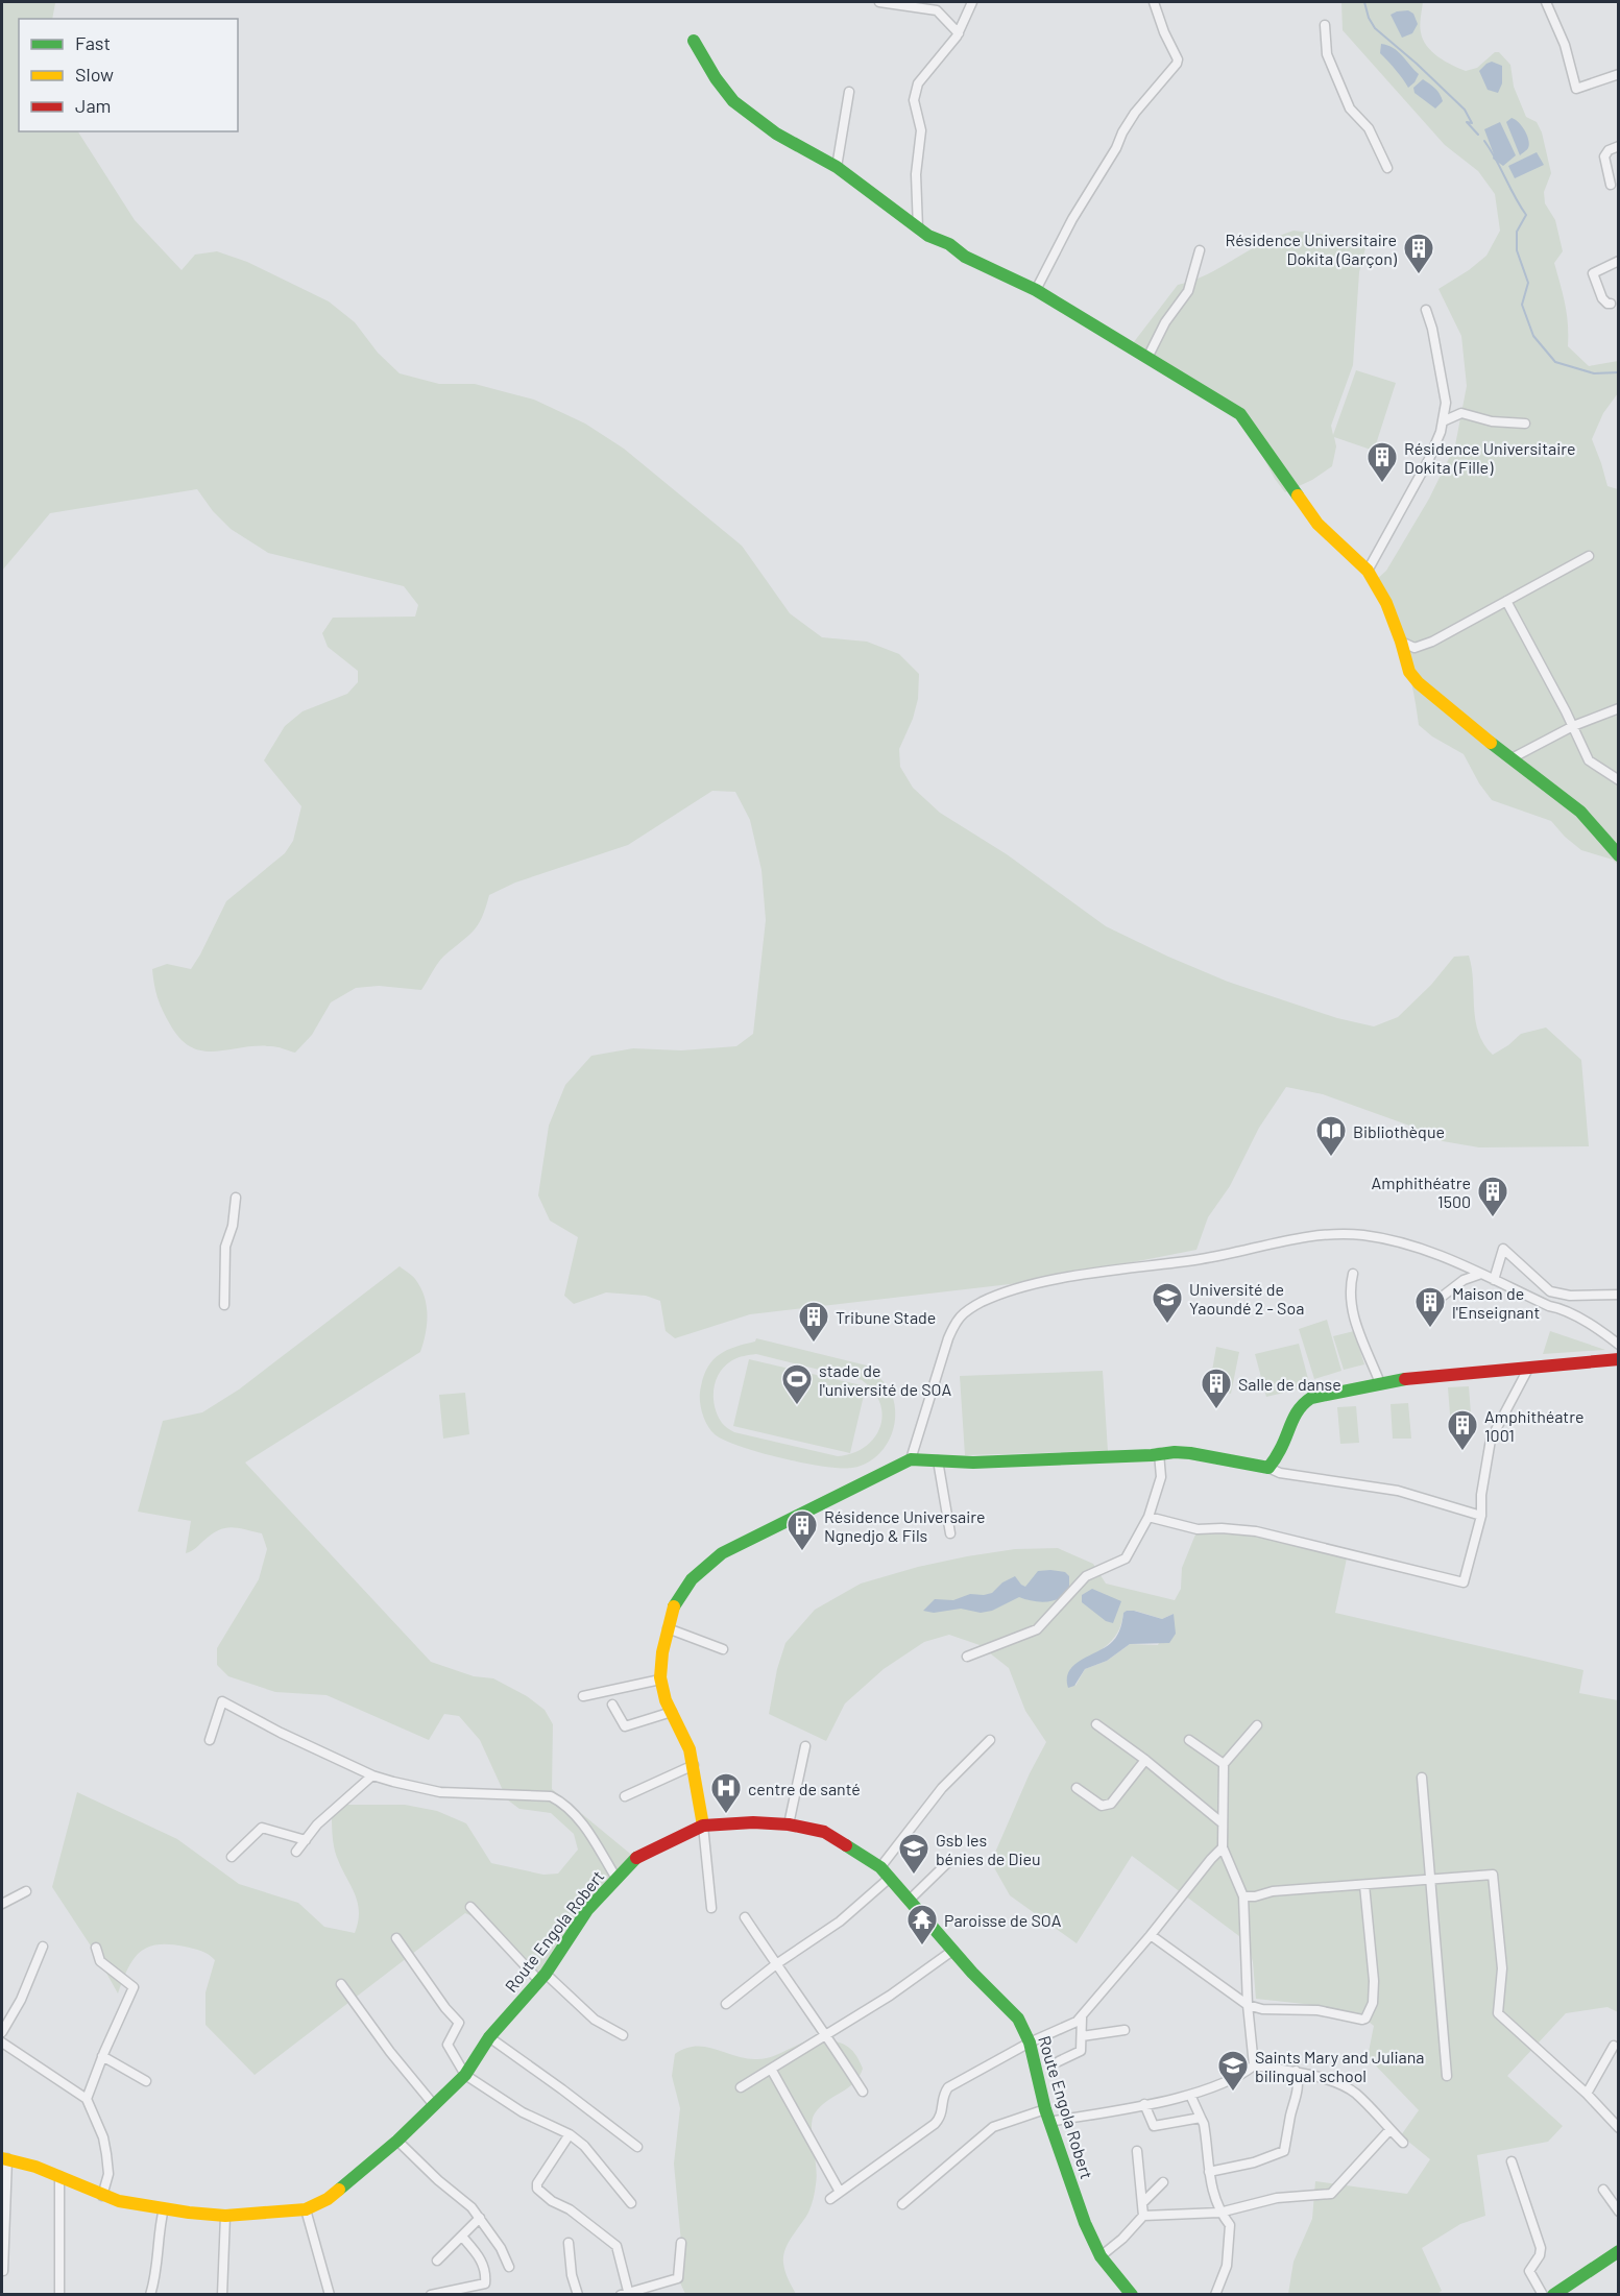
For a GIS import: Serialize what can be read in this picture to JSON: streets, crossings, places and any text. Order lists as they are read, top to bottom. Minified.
{"streets":{"street":["Route Engola Robert"]},"places":{"building":["Résidence Universitaire Dokita (Garçon)","Résidence Universitaire Dokita (Fille)","Amphithéatre 1500","Maison de l'Enseignant","Tribune Stade","Salle de danse","Amphithéatre 1001","Résidence Universaire Ngnedjo & Fils"],"library":["Bibliothèque"],"school or university":["Université de Yaoundé 2 - Soa","Gsb les bénies de Dieu","Saints Mary and Juliana bilingual school"],"sports":["stade de l'université de SOA"],"hospital":["centre de santé"],"temple":["Paroisse de SOA"]},"legend":["Fast","Slow","Jam"]}
